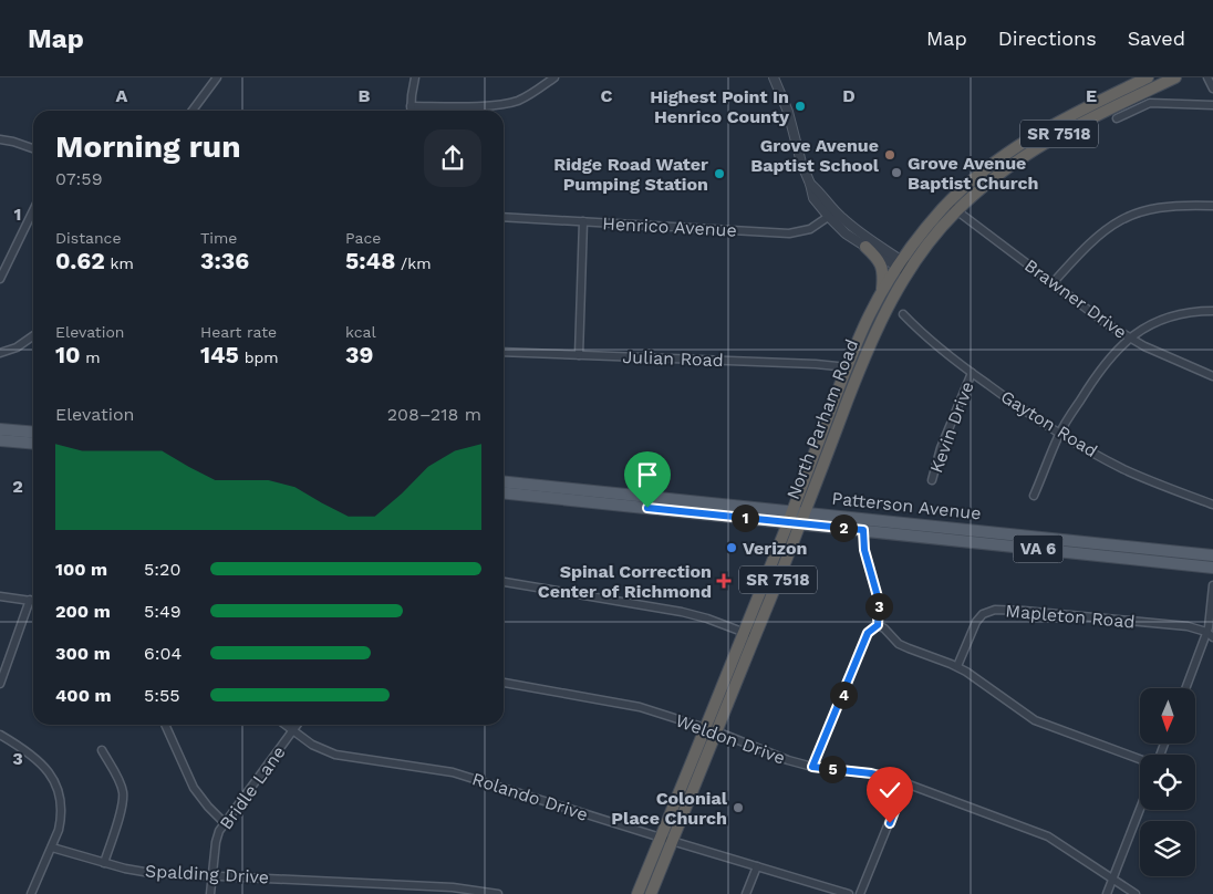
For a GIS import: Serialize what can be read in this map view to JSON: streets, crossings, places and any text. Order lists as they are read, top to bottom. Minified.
{"streets":{"highway":["SR 7518","North Parham Road"],"main road":["Patterson Avenue","VA 6"],"street":["Henrico Avenue","Brawner Drive","Julian Road","Gayton Road","Kevin Drive","Mapleton Road","Weldon Drive","Bridle Lane","Rolando Drive","Spalding Drive"]},"crossings":[["Brawner Drive","North Parham Road"],["Julian Road","North Parham Road"],["North Parham Road","Patterson Avenue"],["North Parham Road","Weldon Drive"],["North Parham Road","Rolando Drive"],["Gayton Road","Kevin Drive"],["Bridle Lane","Rolando Drive"],["Bridle Lane","Spalding Drive"]],"places":{"other":["Highest Point In Henrico County","Grove Avenue Baptist School","Grove Avenue Baptist Church","Ridge Road Water Pumping Station","Verizon","Colonial Place Church"],"health":["Spinal Correction Center of Richmond"]},"north":"bottom","page":{"header":"Map","nav":["Map","Directions","Saved"],"heading":["Morning run","07:59"],"stats":[["Distance","0.62 km"],["Time","3:36"],["Pace","5:48 /km"],["Elevation","10 m"],["Heart rate","145 bpm"],["kcal","39"]],"chart":["Elevation","208–218 m"],"pins":["1","2","3","4","5"],"list":[{"name":"100 m","note":"5:20"},{"name":"200 m","note":"5:49"},{"name":"300 m","note":"6:04"},{"name":"400 m","note":"5:55"}]},"grid":{"columns":["A","B","C","D","E"],"rows":["1","2","3"]}}
